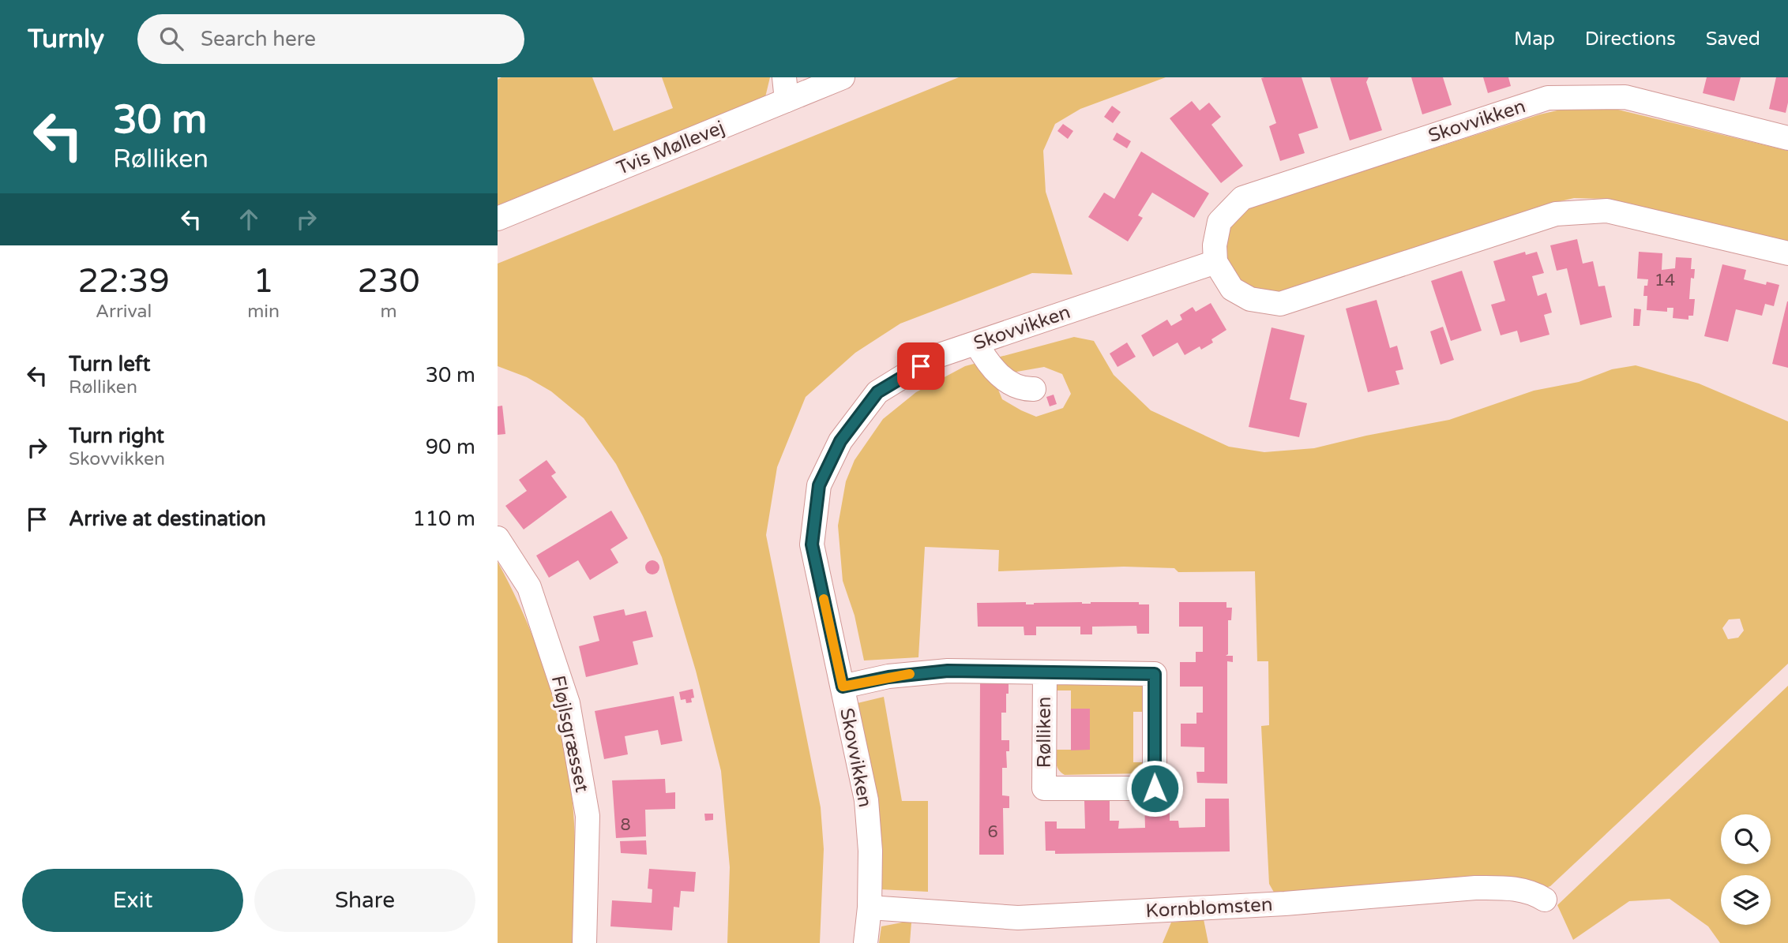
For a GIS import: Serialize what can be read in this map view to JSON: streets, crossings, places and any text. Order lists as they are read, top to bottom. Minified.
{"streets":{"street":["Skovvikken","Tvis Møllevej","Rølliken","Fløjlsgræsset","Kornblomsten"]},"crossings":[["Skovvikken","Rølliken"],["Skovvikken","Kornblomsten"]],"house_numbers":["14","8","6"],"page":{"header":"Turnly","search":"Search here","nav":["Map","Directions","Saved"],"turn":["30 m","Rølliken"],"eta":["22:39","Arrival","1","min","230","m"],"list":[{"name":"Turn left","note":"Rølliken","value":"30 m"},{"name":"Turn right","note":"Skovvikken","value":"90 m"},{"name":"Arrive at destination","value":"110 m"}],"buttons":["Exit","Share"]}}
